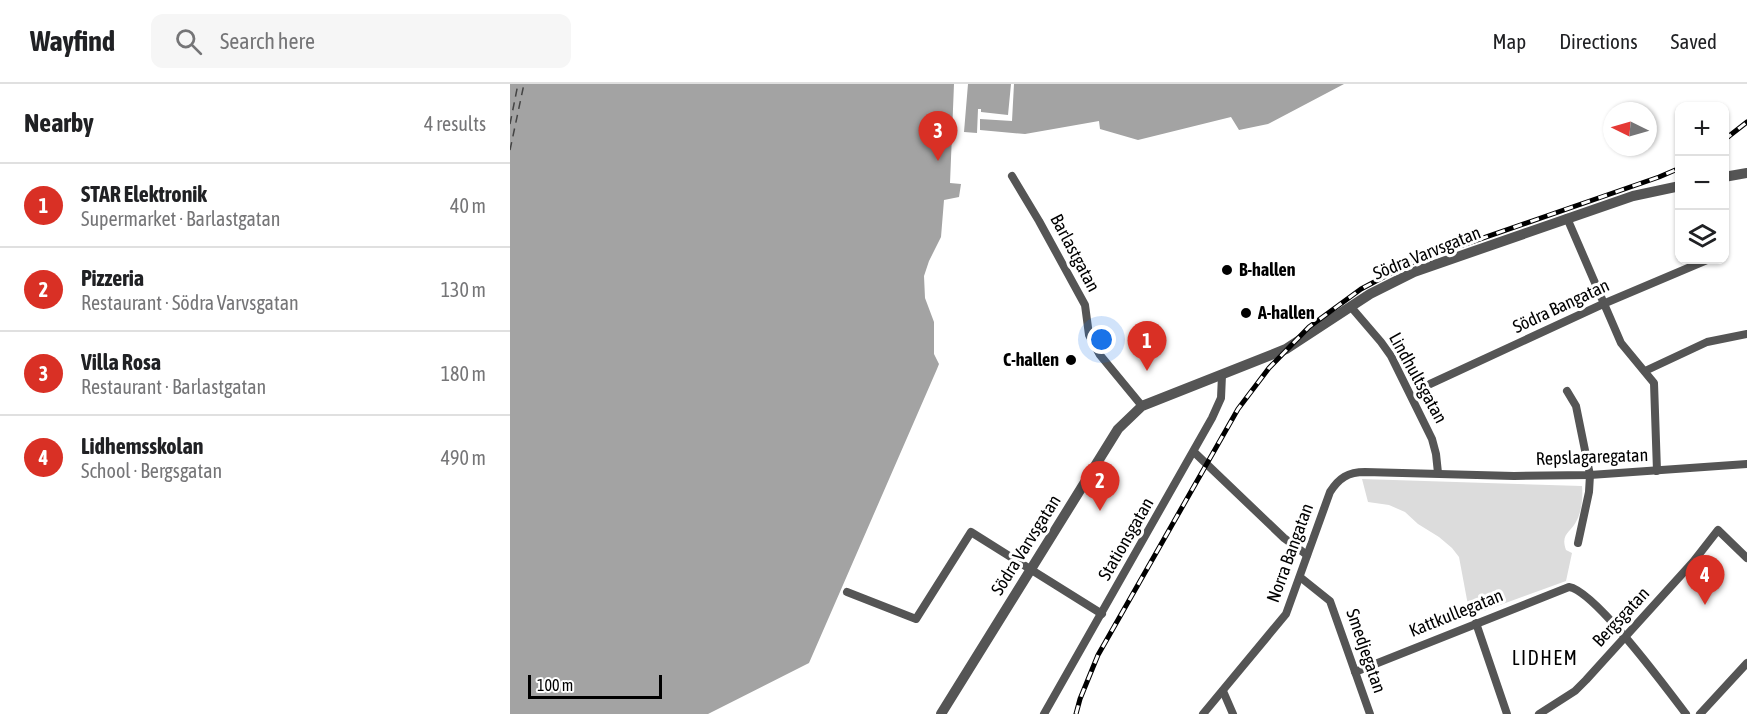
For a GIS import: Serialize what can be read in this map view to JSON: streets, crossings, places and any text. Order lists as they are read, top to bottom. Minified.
{"streets":{"street":["Barlastgatan","Södra Varvsgatan","Södra Bangatan","Lindhultsgatan","Repslagaregatan","Stationsgatan","Norra Bangatan","Kattkullegatan","Bergsgatan","Smedjegatan"]},"crossings":[["Barlastgatan","Södra Varvsgatan"],["Södra Varvsgatan","Lindhultsgatan"],["Södra Varvsgatan","Stationsgatan"],["Lindhultsgatan","Repslagaregatan"],["Lindhultsgatan","Norra Bangatan"],["Repslagaregatan","Norra Bangatan"],["Norra Bangatan","Smedjegatan"],["Kattkullegatan","Bergsgatan"],["Kattkullegatan","Smedjegatan"]],"districts":["LIDHEM"],"places":["B-hallen","A-hallen","C-hallen"],"scale_bar":"100 m","north":"left","page":{"header":"Wayfind","search":"Search here","nav":["Map","Directions","Saved"],"heading":["Nearby","4 results"],"map_buttons":["+","−"],"pins":["3","1","2","4"],"list":[{"mark":"1","name":"STAR Elektronik","note":"Supermarket · Barlastgatan","value":"40 m"},{"mark":"2","name":"Pizzeria","note":"Restaurant · Södra Varvsgatan","value":"130 m"},{"mark":"3","name":"Villa Rosa","note":"Restaurant · Barlastgatan","value":"180 m"},{"mark":"4","name":"Lidhemsskolan","note":"School · Bergsgatan","value":"490 m"}],"scale":"100 m"}}
